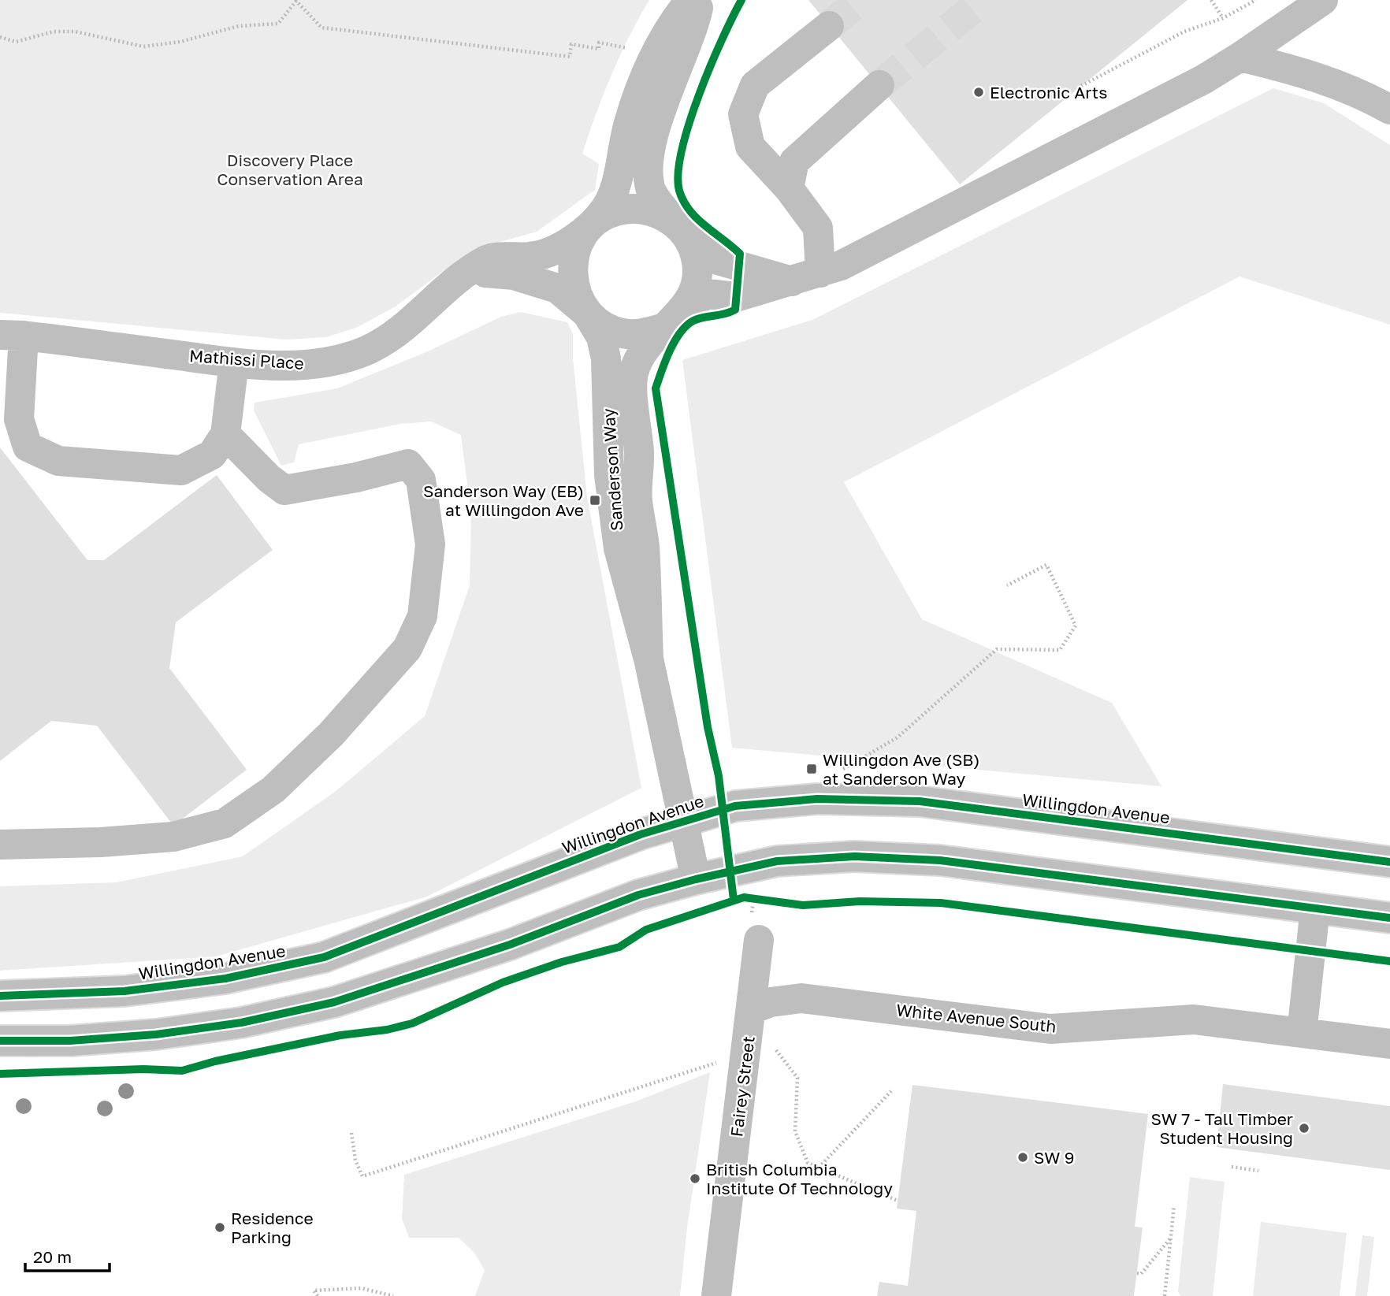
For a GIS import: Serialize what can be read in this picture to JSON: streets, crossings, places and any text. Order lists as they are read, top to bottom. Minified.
{"streets":{"street":["Mathissi Place","Sanderson Way","Willingdon Avenue","White Avenue South","Fairey Street"]},"crossings":[["Mathissi Place","Sanderson Way"],["Sanderson Way","Willingdon Avenue"],["White Avenue South","Fairey Street"]],"parks":["Discovery Place Conservation Area"],"places":{"other":["Electronic Arts","SW 7 - Tall Timber Student Housing","SW 9","British Columbia Institute Of Technology","Residence Parking"],"transit":["Sanderson Way (EB) at Willingdon Ave","Willingdon Ave (SB) at Sanderson Way"]},"scale_bar":"20 m"}
